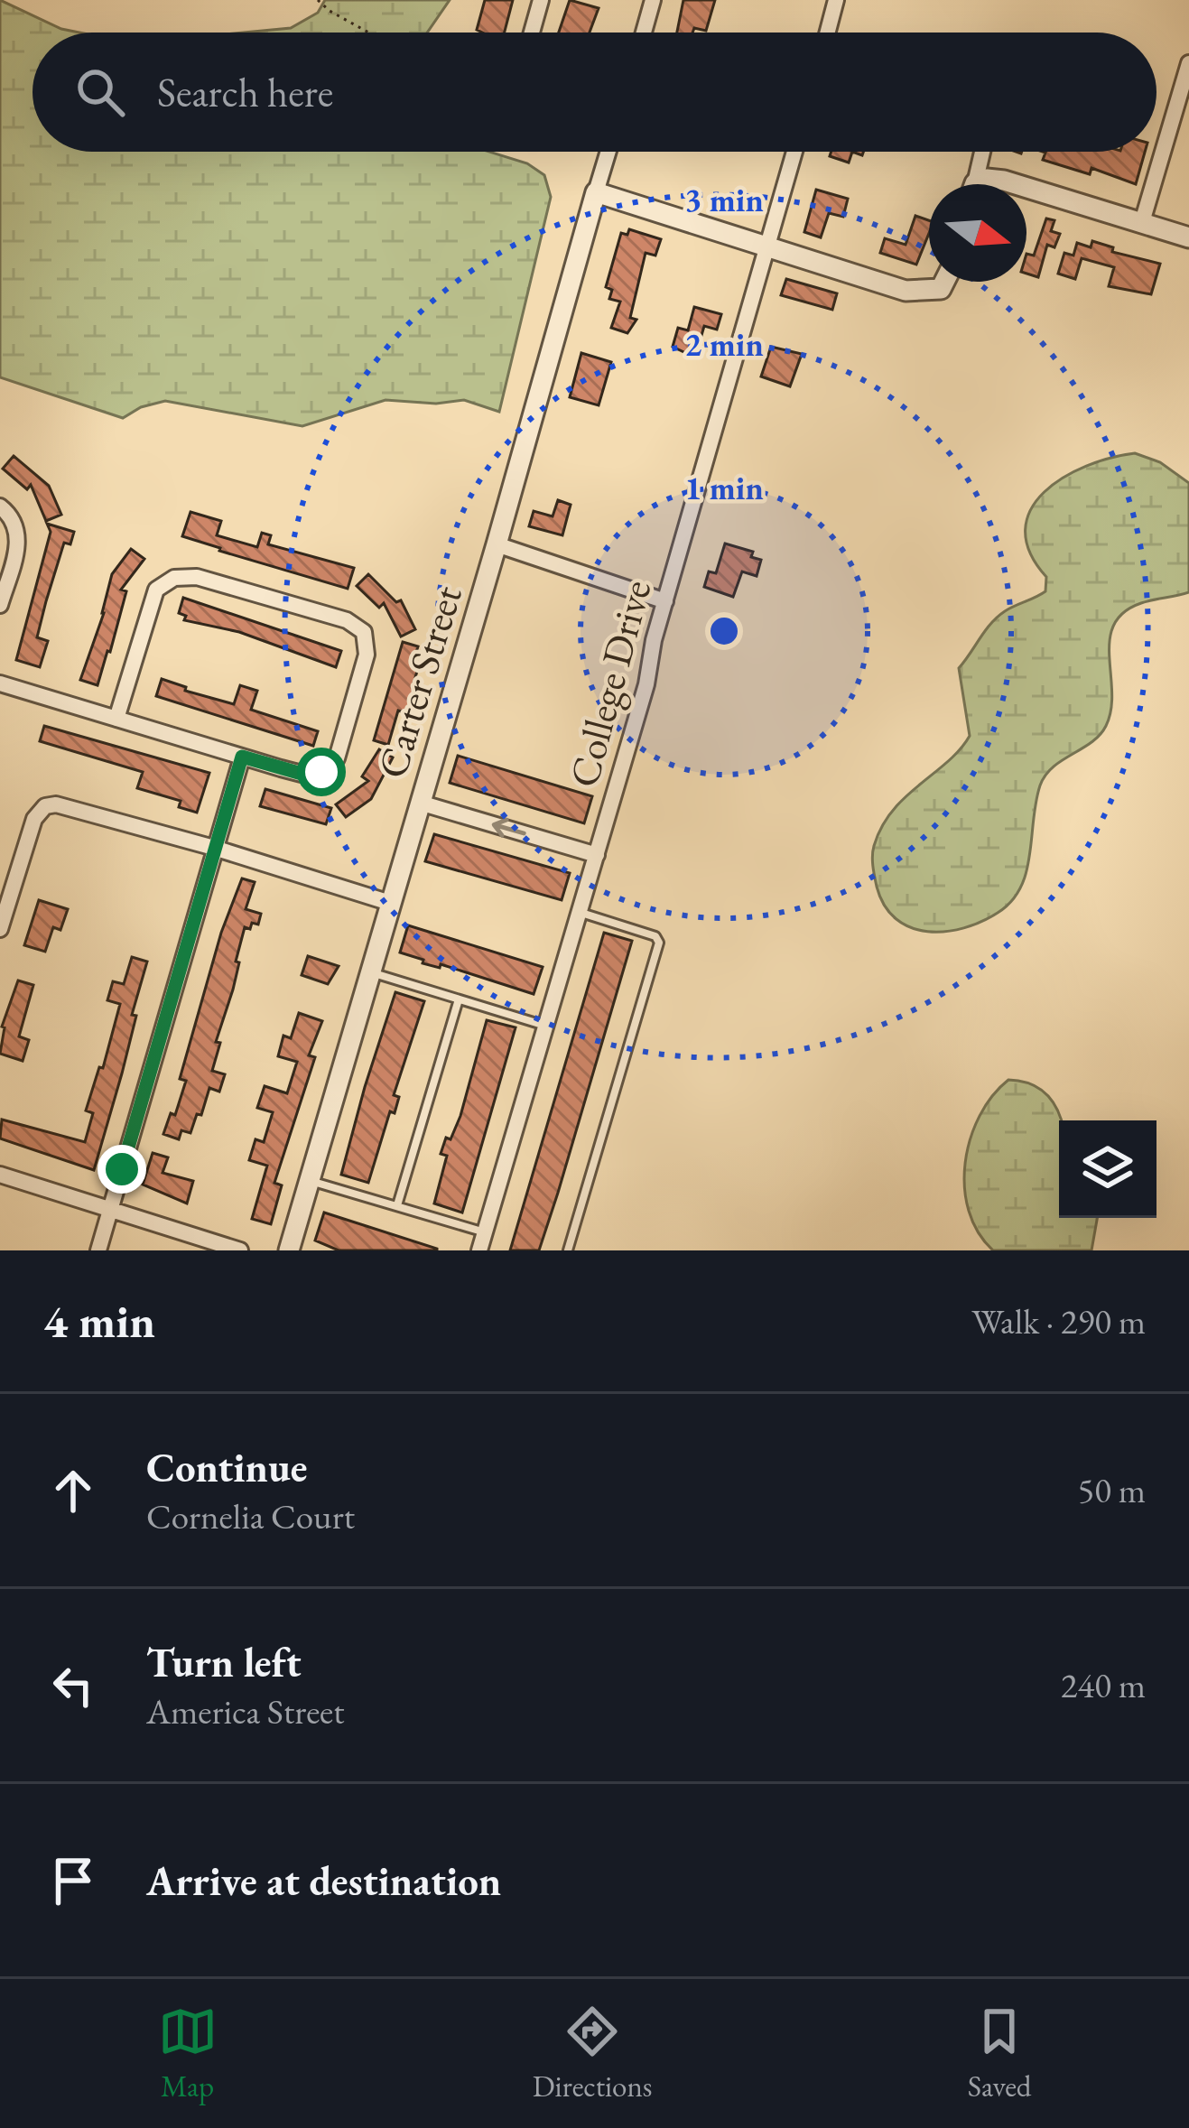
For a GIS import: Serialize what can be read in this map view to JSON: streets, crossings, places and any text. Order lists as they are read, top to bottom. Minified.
{"streets":{"street":["Carter Street","College Drive"]},"north":"right","page":{"search":"Search here","heading":["4 min","Walk · 290 m"],"list":[["Continue","Cornelia Court","50 m"],["Turn left","America Street","240 m"],"Arrive at destination"],"nav":["Map","Directions","Saved"]},"rings":["3 min","2 min","1 min"]}
